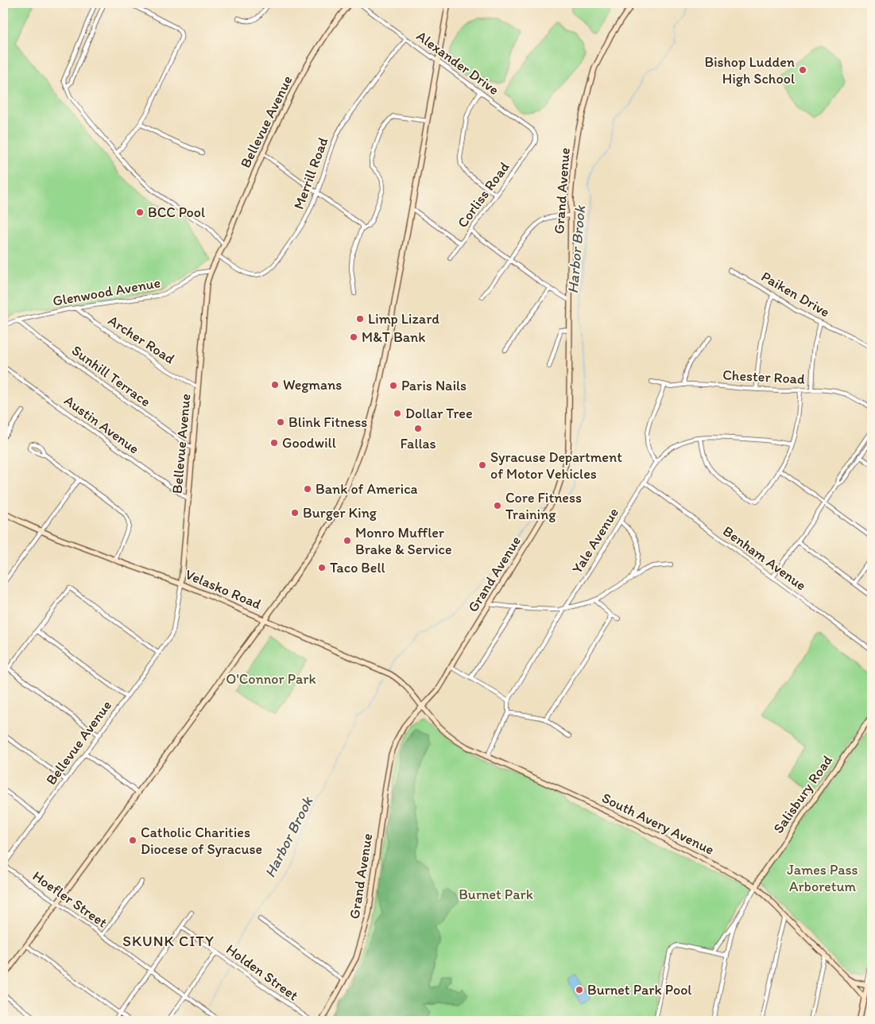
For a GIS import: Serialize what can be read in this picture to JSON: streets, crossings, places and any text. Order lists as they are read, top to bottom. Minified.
{"streets":{"street":["Alexander Drive","Bellevue Avenue","Merrill Road","Grand Avenue","Corliss Road","Glenwood Avenue","Paiken Drive","Archer Road","Sunhill Terrace","Chester Road","Austin Avenue","Yale Avenue","Benham Avenue","Velasko Road","Salisbury Road","South Avery Avenue","Hoefler Street","Holden Street"]},"crossings":[["Alexander Drive","Merrill Road"],["Alexander Drive","Corliss Road"],["Bellevue Avenue","Merrill Road"],["Bellevue Avenue","Glenwood Avenue"],["Bellevue Avenue","Archer Road"],["Bellevue Avenue","Sunhill Terrace"],["Bellevue Avenue","Austin Avenue"],["Bellevue Avenue","Velasko Road"],["Bellevue Avenue","Hoefler Street"],["Grand Avenue","Velasko Road"],["Grand Avenue","South Avery Avenue"],["Glenwood Avenue","Archer Road"],["Glenwood Avenue","Sunhill Terrace"],["Yale Avenue","Benham Avenue"],["Yale Avenue","South Avery Avenue"],["Velasko Road","South Avery Avenue"],["Salisbury Road","South Avery Avenue"]],"districts":["SKUNK CITY"],"water":["Harbor Brook"],"parks":["O'Connor Park","James Pass Arboretum","Burnet Park"],"places":["Bishop Ludden High School","BCC Pool","Limp Lizard","M&T Bank","Wegmans","Paris Nails","Dollar Tree","Blink Fitness","Fallas","Goodwill","Syracuse Department of Motor Vehicles","Bank of America","Core Fitness Training","Burger King","Monro Muffler Brake & Service","Taco Bell","Catholic Charities Diocese of Syracuse","Burnet Park Pool"]}
